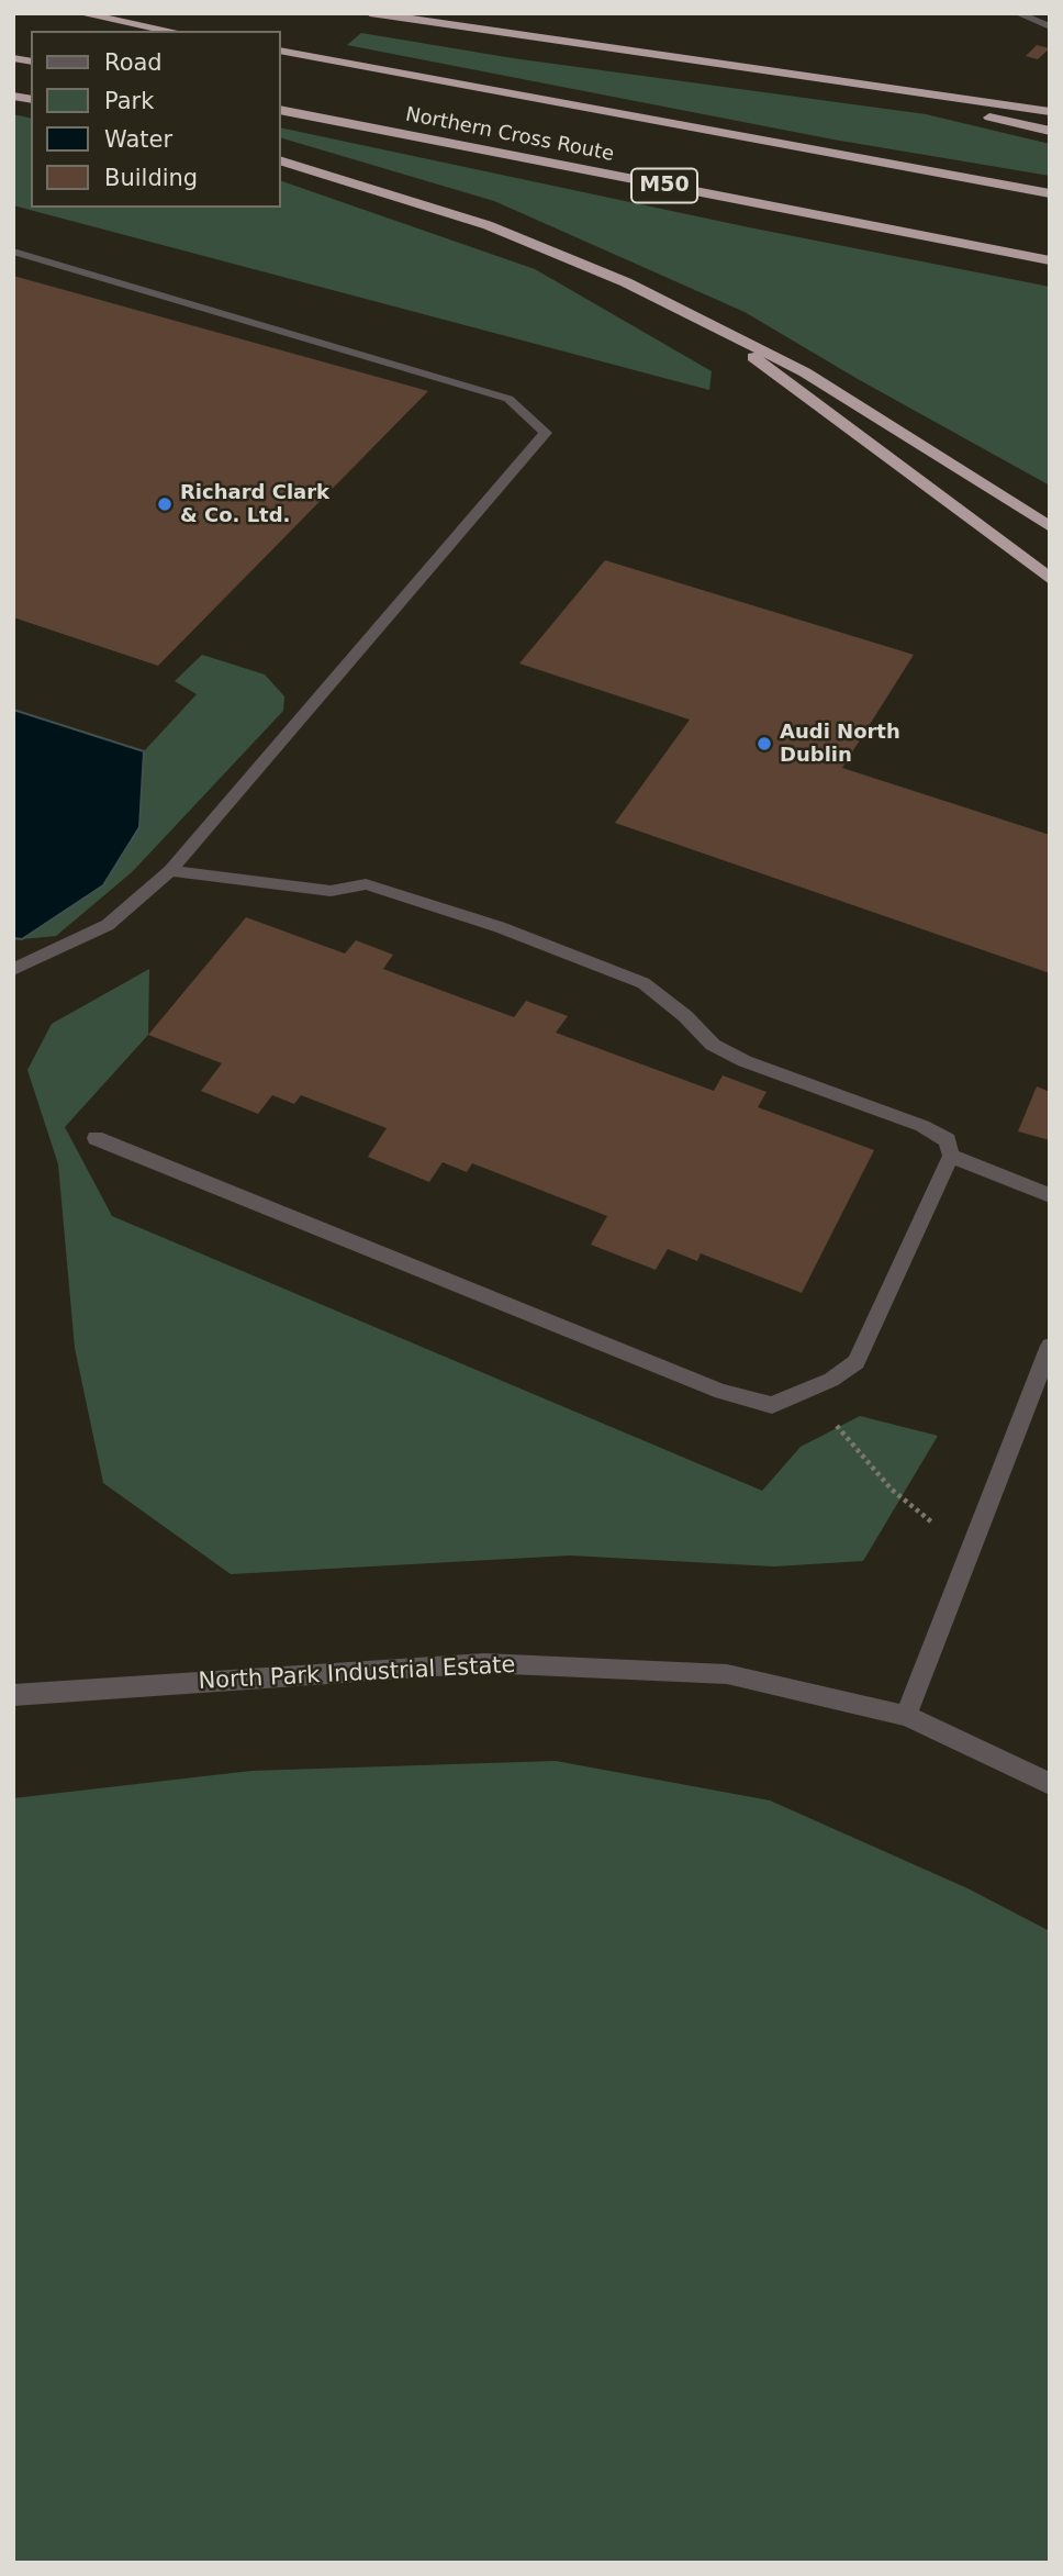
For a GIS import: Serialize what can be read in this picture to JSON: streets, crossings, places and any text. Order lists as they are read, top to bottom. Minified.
{"streets":{"highway":["Northern Cross Route","M50"],"street":["North Park Industrial Estate"]},"places":["Richard Clark & Co. Ltd.","Audi North Dublin"],"legend":["Road","Park","Water","Building"]}
